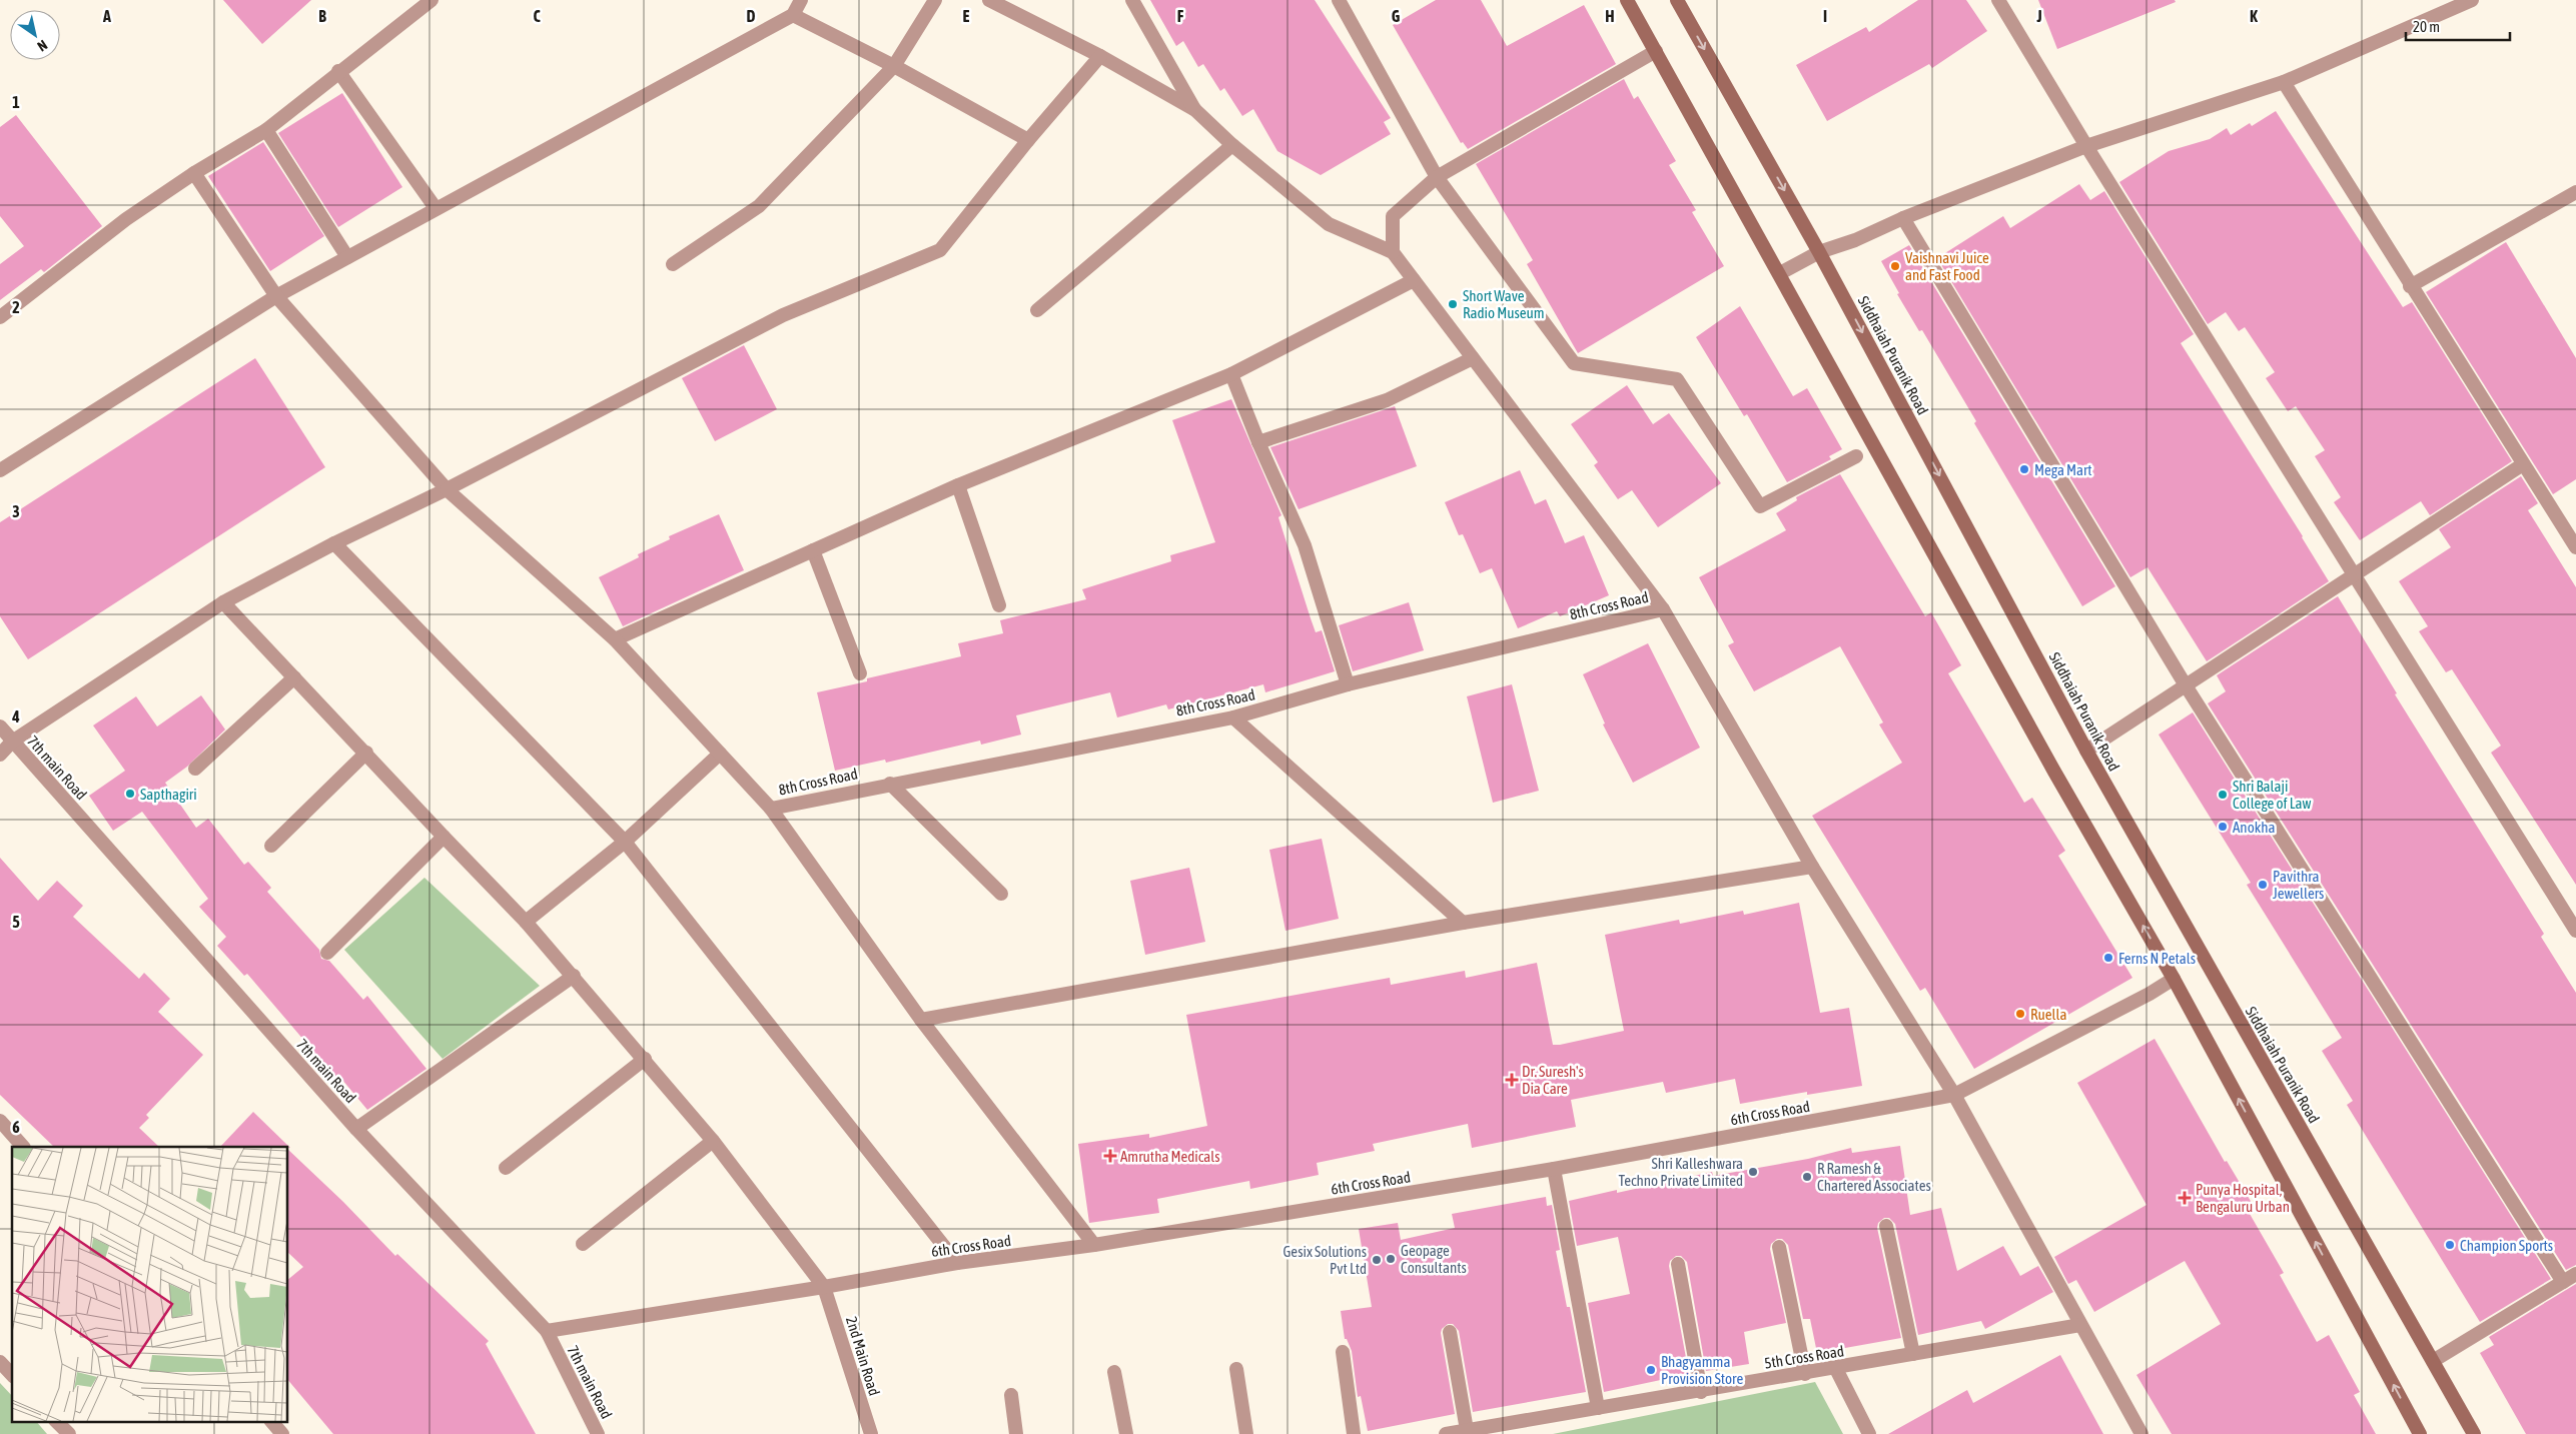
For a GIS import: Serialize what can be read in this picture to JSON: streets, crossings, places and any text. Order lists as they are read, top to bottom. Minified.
{"streets":{"main road":["Siddhaiah Puranik Road"],"street":["8th Cross Road","7th main Road","6th Cross Road","2nd Main Road","5th Cross Road"]},"crossings":[["7th main Road","6th Cross Road"],["6th Cross Road","2nd Main Road"]],"places":{"other":["Vaishnavi Juice and Fast Food","Short Wave Radio Museum","Mega Mart","Sapthagiri","Shri Balaji College of Law","Anokha","Pavithra Jewellers","Ferns N Petals","Ruella","Shri Kalleshwara Techno Private Limited","R Ramesh & Chartered Associates","Champion Sports","Geopage Consultants","Gesix Solutions Pvt Ltd","Bhagyamma Provision Store"],"health":["Dr. Suresh's Dia Care","Amrutha Medicals","Punya Hospital, Bengaluru Urban"]},"scale_bar":"20 m","north":"bottom right","grid":{"columns":["A","B","C","D","E","F","G","H","I","J","K"],"rows":["1","2","3","4","5","6"]}}
